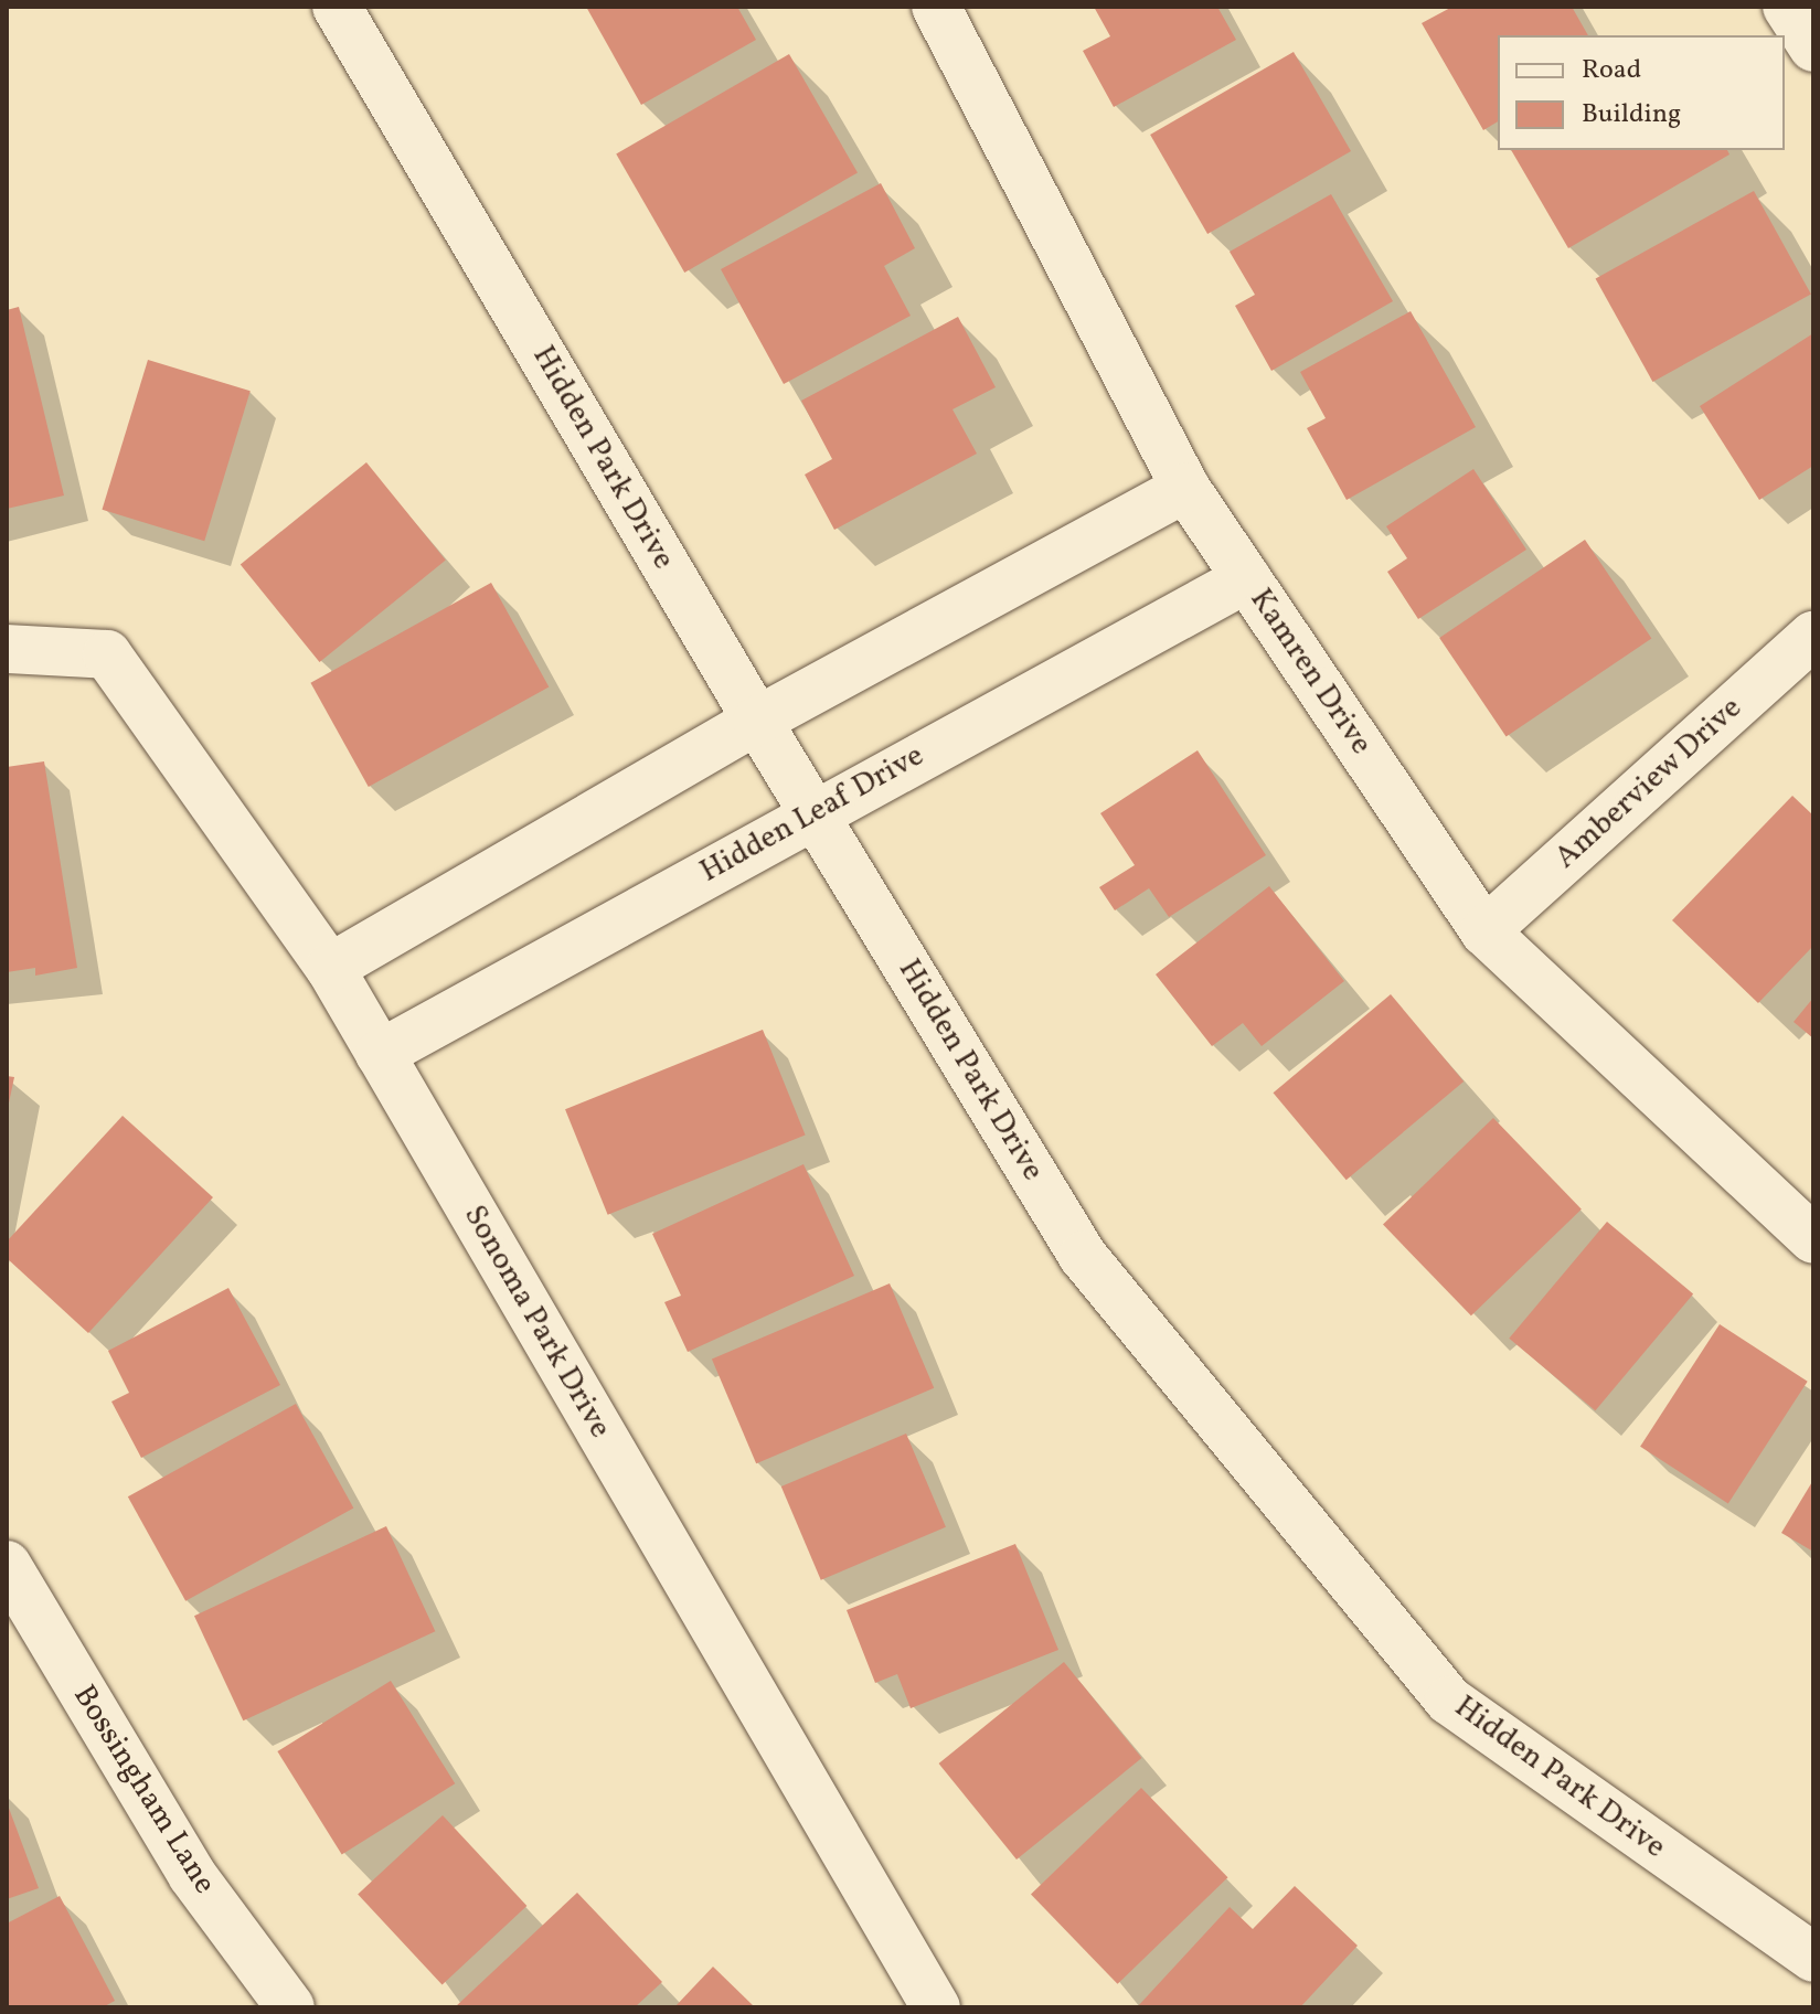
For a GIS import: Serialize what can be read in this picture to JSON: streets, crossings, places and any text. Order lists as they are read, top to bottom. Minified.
{"streets":{"street":["Hidden Park Drive","Kamren Drive","Amberview Drive","Hidden Leaf Drive","Sonoma Park Drive","Bossingham Lane"]},"crossings":[["Hidden Park Drive","Hidden Leaf Drive"],["Kamren Drive","Amberview Drive"],["Kamren Drive","Hidden Leaf Drive"],["Hidden Leaf Drive","Sonoma Park Drive"]],"legend":["Road","Building"]}
